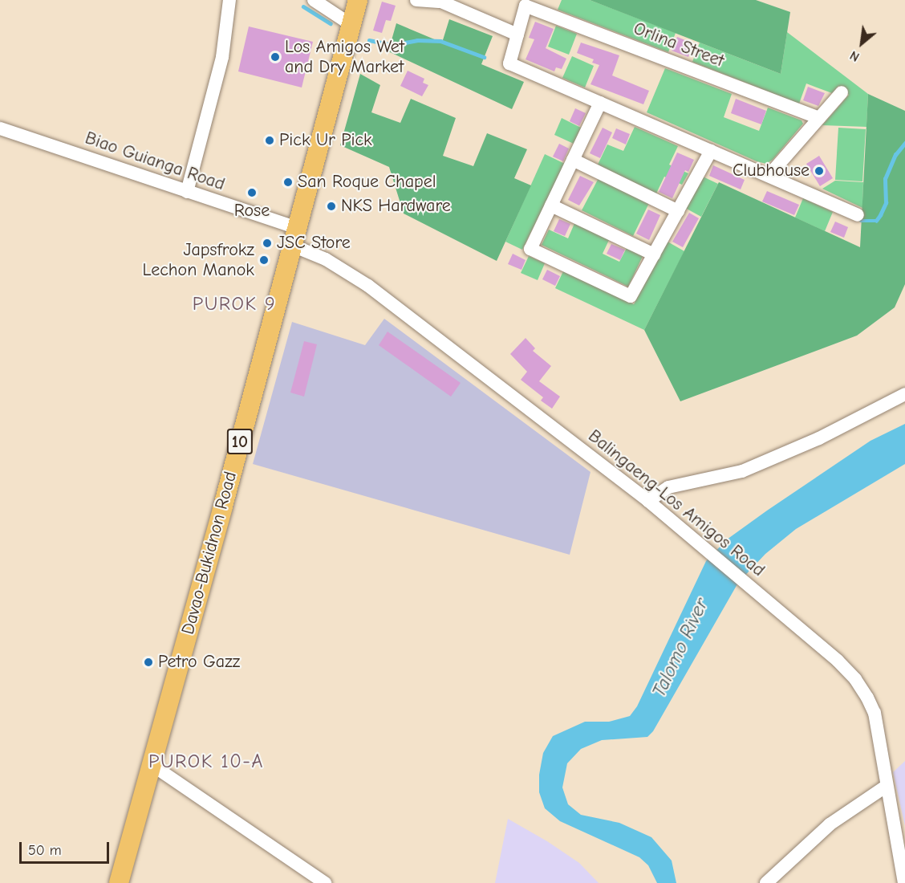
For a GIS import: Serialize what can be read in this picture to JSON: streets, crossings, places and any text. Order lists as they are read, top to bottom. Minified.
{"streets":{"highway":["10","Davao-Bukidnon Road"],"street":["Orlina Street","Biao Guianga Road","Balingaeng-Los Amigos Road"]},"crossings":[["Biao Guianga Road","Balingaeng-Los Amigos Road"],["Biao Guianga Road","Davao-Bukidnon Road"],["Balingaeng-Los Amigos Road","Davao-Bukidnon Road"]],"districts":["PUROK 9","PUROK 10-A"],"water":["Talomo River"],"places":["Los Amigos Wet and Dry Market","Pick Ur Pick","Clubhouse","San Roque Chapel","Rose","NKS Hardware","JSC Store","Japsfrokz Lechon Manok","Petro Gazz"],"scale_bar":"50 m","north":"bottom left"}
